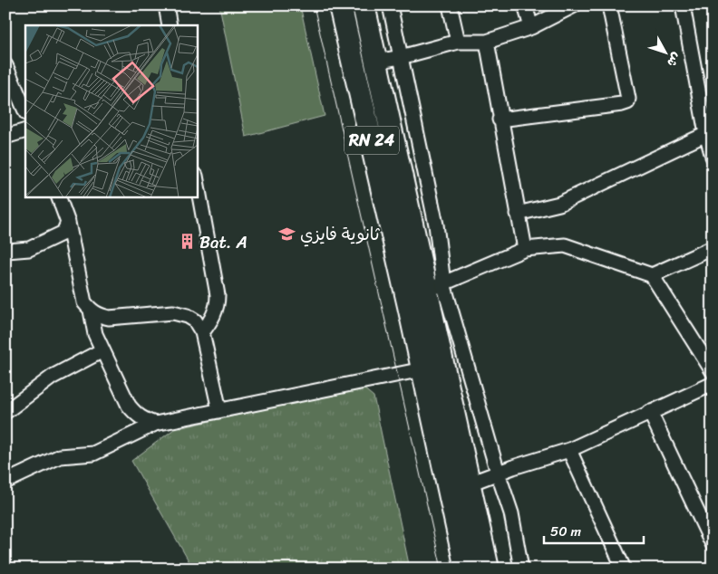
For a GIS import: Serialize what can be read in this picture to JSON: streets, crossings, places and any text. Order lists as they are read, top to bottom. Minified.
{"streets":{"main road":["RN 24"]},"places":{"school or university":["ثانوية فايزي"],"building":["Bat. A"]},"scale_bar":"50 m","north":"bottom right"}
